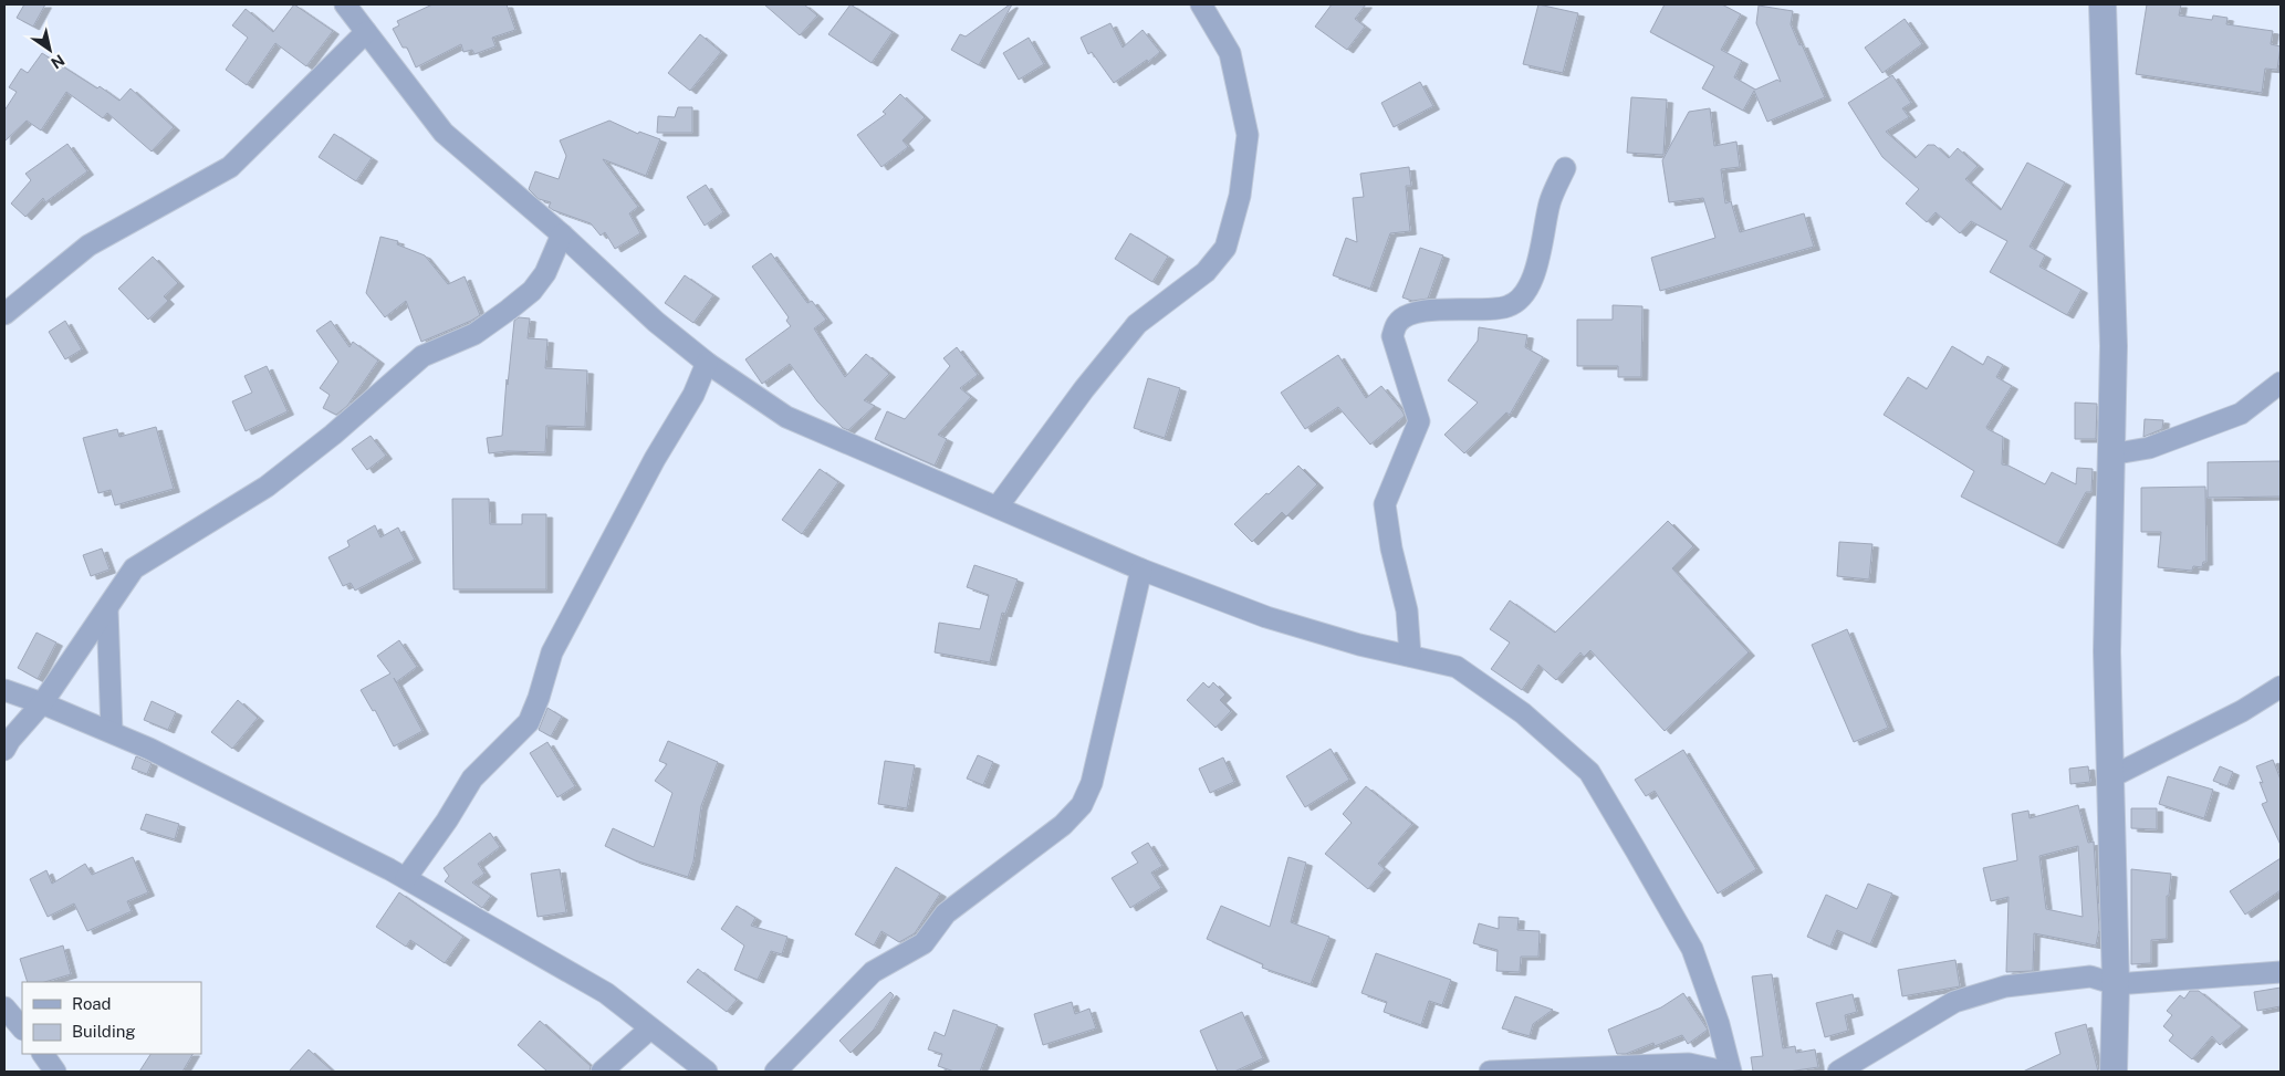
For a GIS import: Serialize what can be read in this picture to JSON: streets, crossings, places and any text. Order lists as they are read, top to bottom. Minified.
{"legend":["Road","Building"],"north":"bottom right"}
